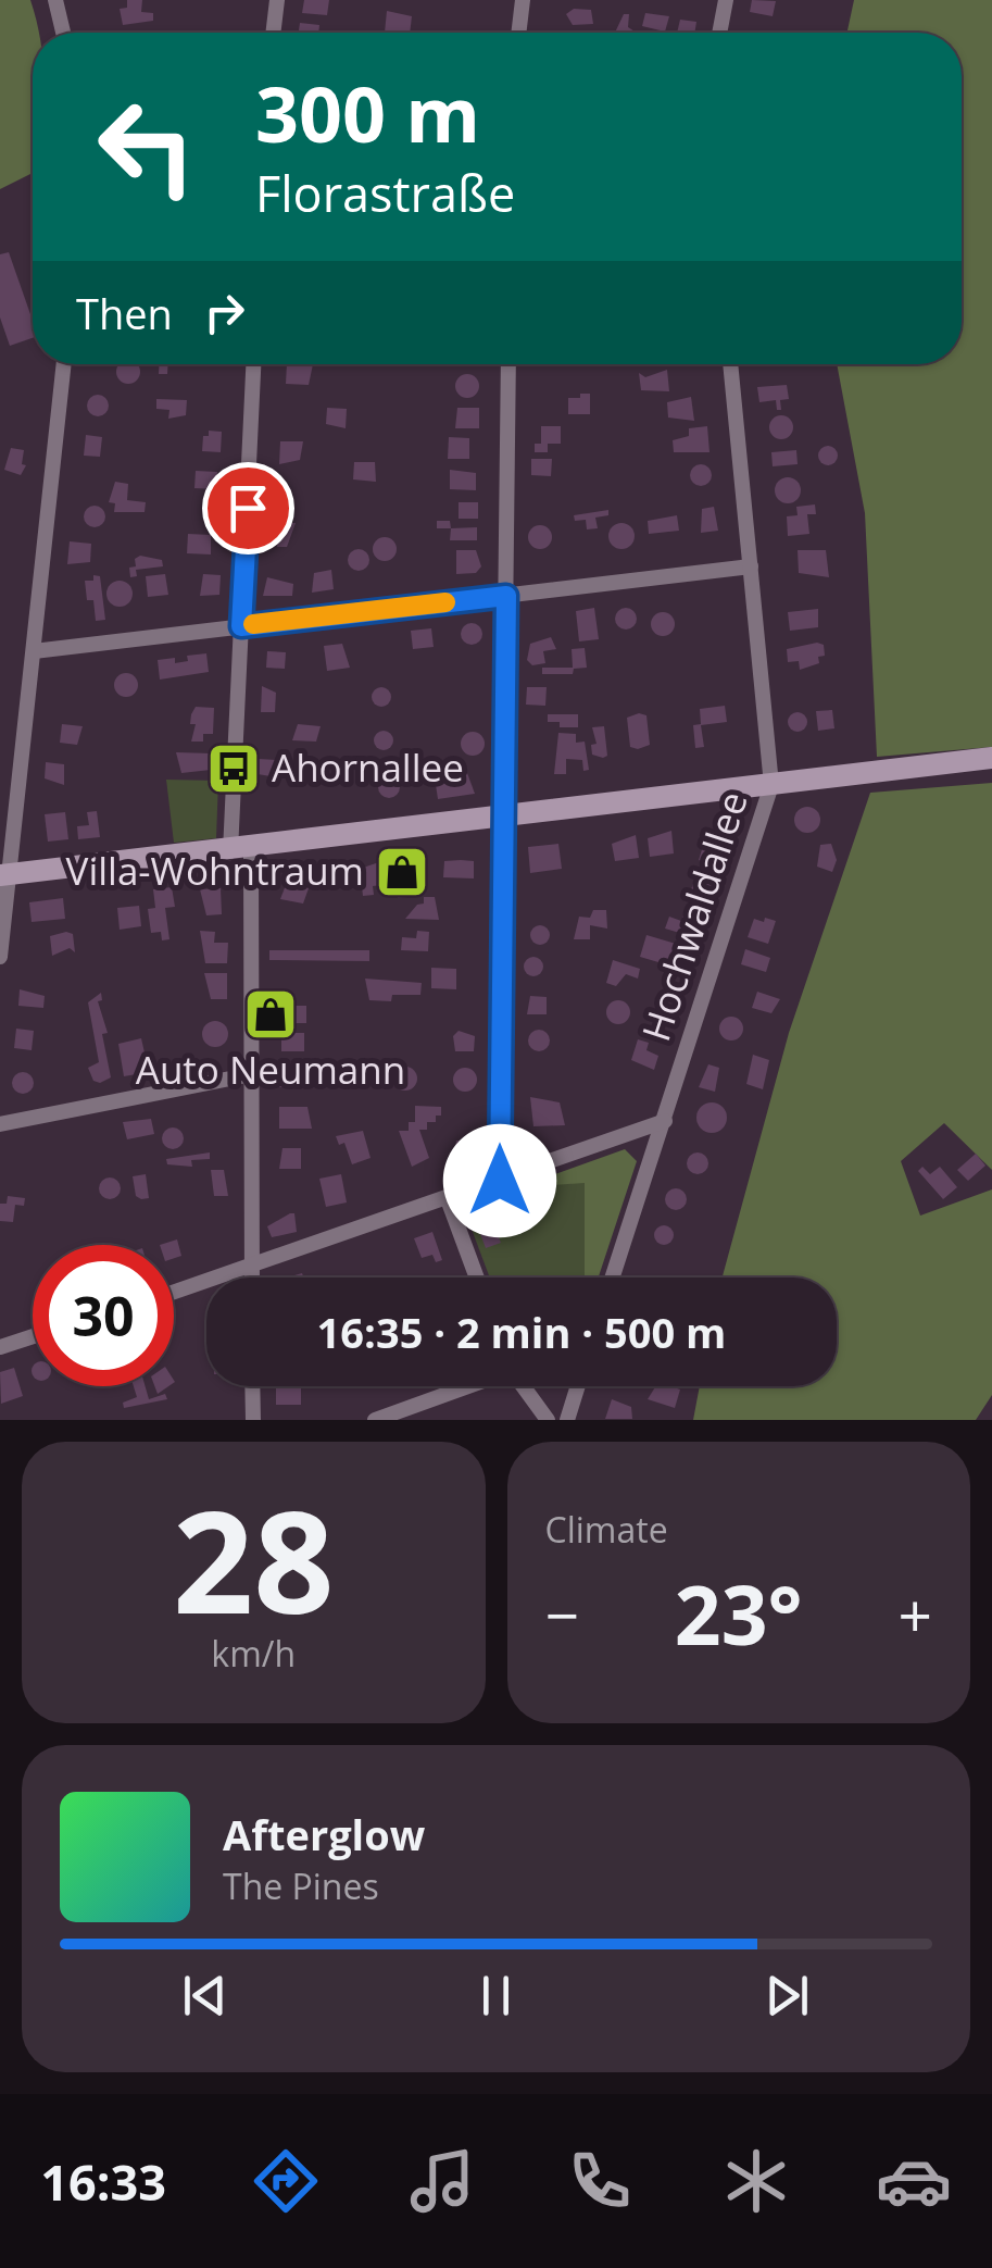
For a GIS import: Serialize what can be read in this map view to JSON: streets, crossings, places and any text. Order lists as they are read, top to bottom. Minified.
{"streets":{"street":["Hochwaldallee"]},"places":{"bus stop":["Ahornallee"],"shop":["Villa-Wohntraum","Auto Neumann"]},"page":{"turn":["300 m","Florastraße"],"then":"Then","limit":"30","trip":"16:35 · 2 min · 500 m","tile":[["28","km/h"],"Climate"],"heat":["−","23°","+"],"song":["Afterglow","The Pines"],"tabs":"16:33"}}
